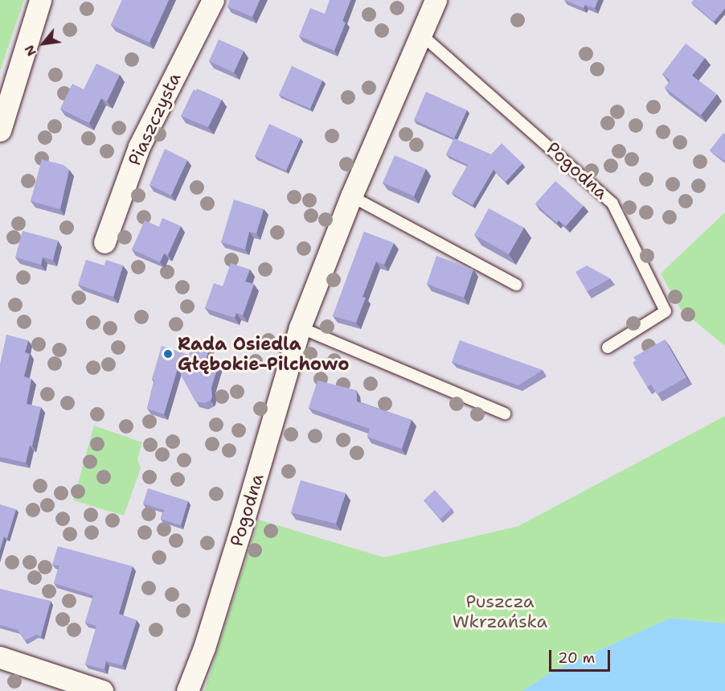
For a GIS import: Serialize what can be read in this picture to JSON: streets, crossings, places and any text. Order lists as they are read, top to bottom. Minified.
{"streets":{"street":["Piaszczysta","Pogodna"]},"parks":["Puszcza Wkrzańska"],"places":["Rada Osiedla Głębokie-Pilchowo"],"scale_bar":"20 m","north":"bottom left"}
